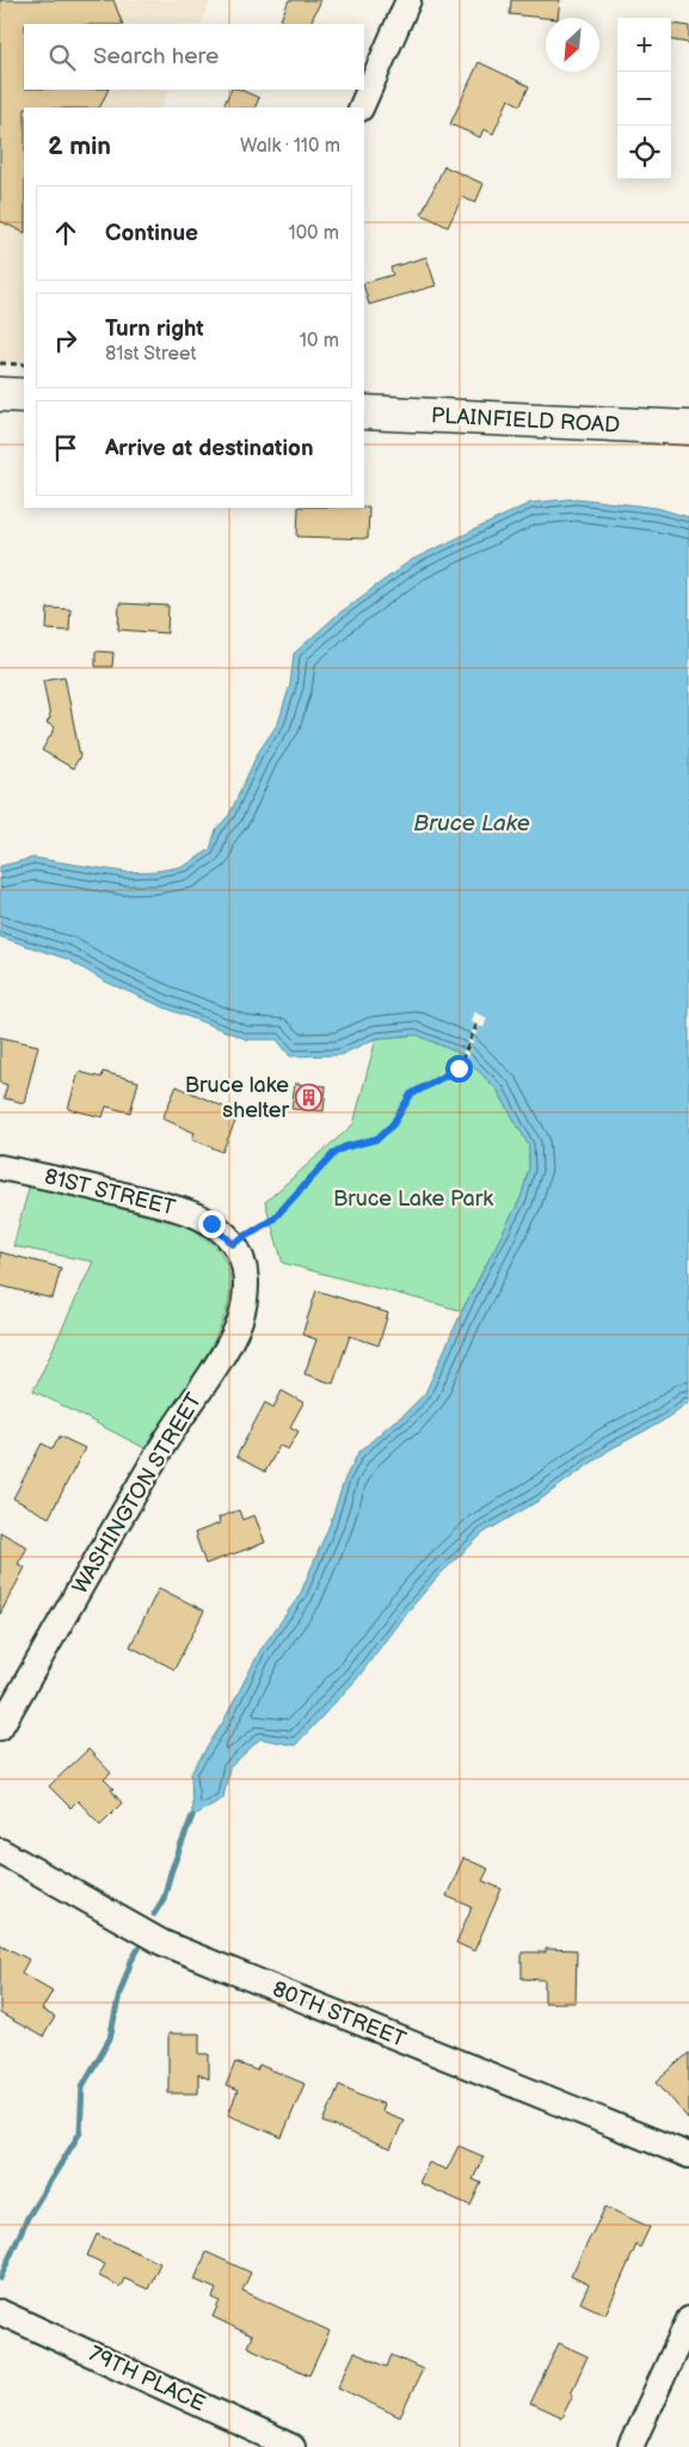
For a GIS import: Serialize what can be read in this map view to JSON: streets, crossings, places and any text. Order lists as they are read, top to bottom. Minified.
{"streets":{"main road":["PLAINFIELD ROAD"],"street":["81ST STREET","WASHINGTON STREET","80TH STREET","79TH PLACE"]},"crossings":[["81ST STREET","WASHINGTON STREET"]],"water":["Bruce Lake"],"parks":["Bruce Lake Park"],"places":{"building":["Bruce lake shelter"]},"north":"bottom left","page":{"map_buttons":["+","−"],"search":"Search here","heading":["2 min","Walk · 110 m"],"list":[["Continue","100 m"],["Turn right","81st Street","10 m"],"Arrive at destination"]}}
